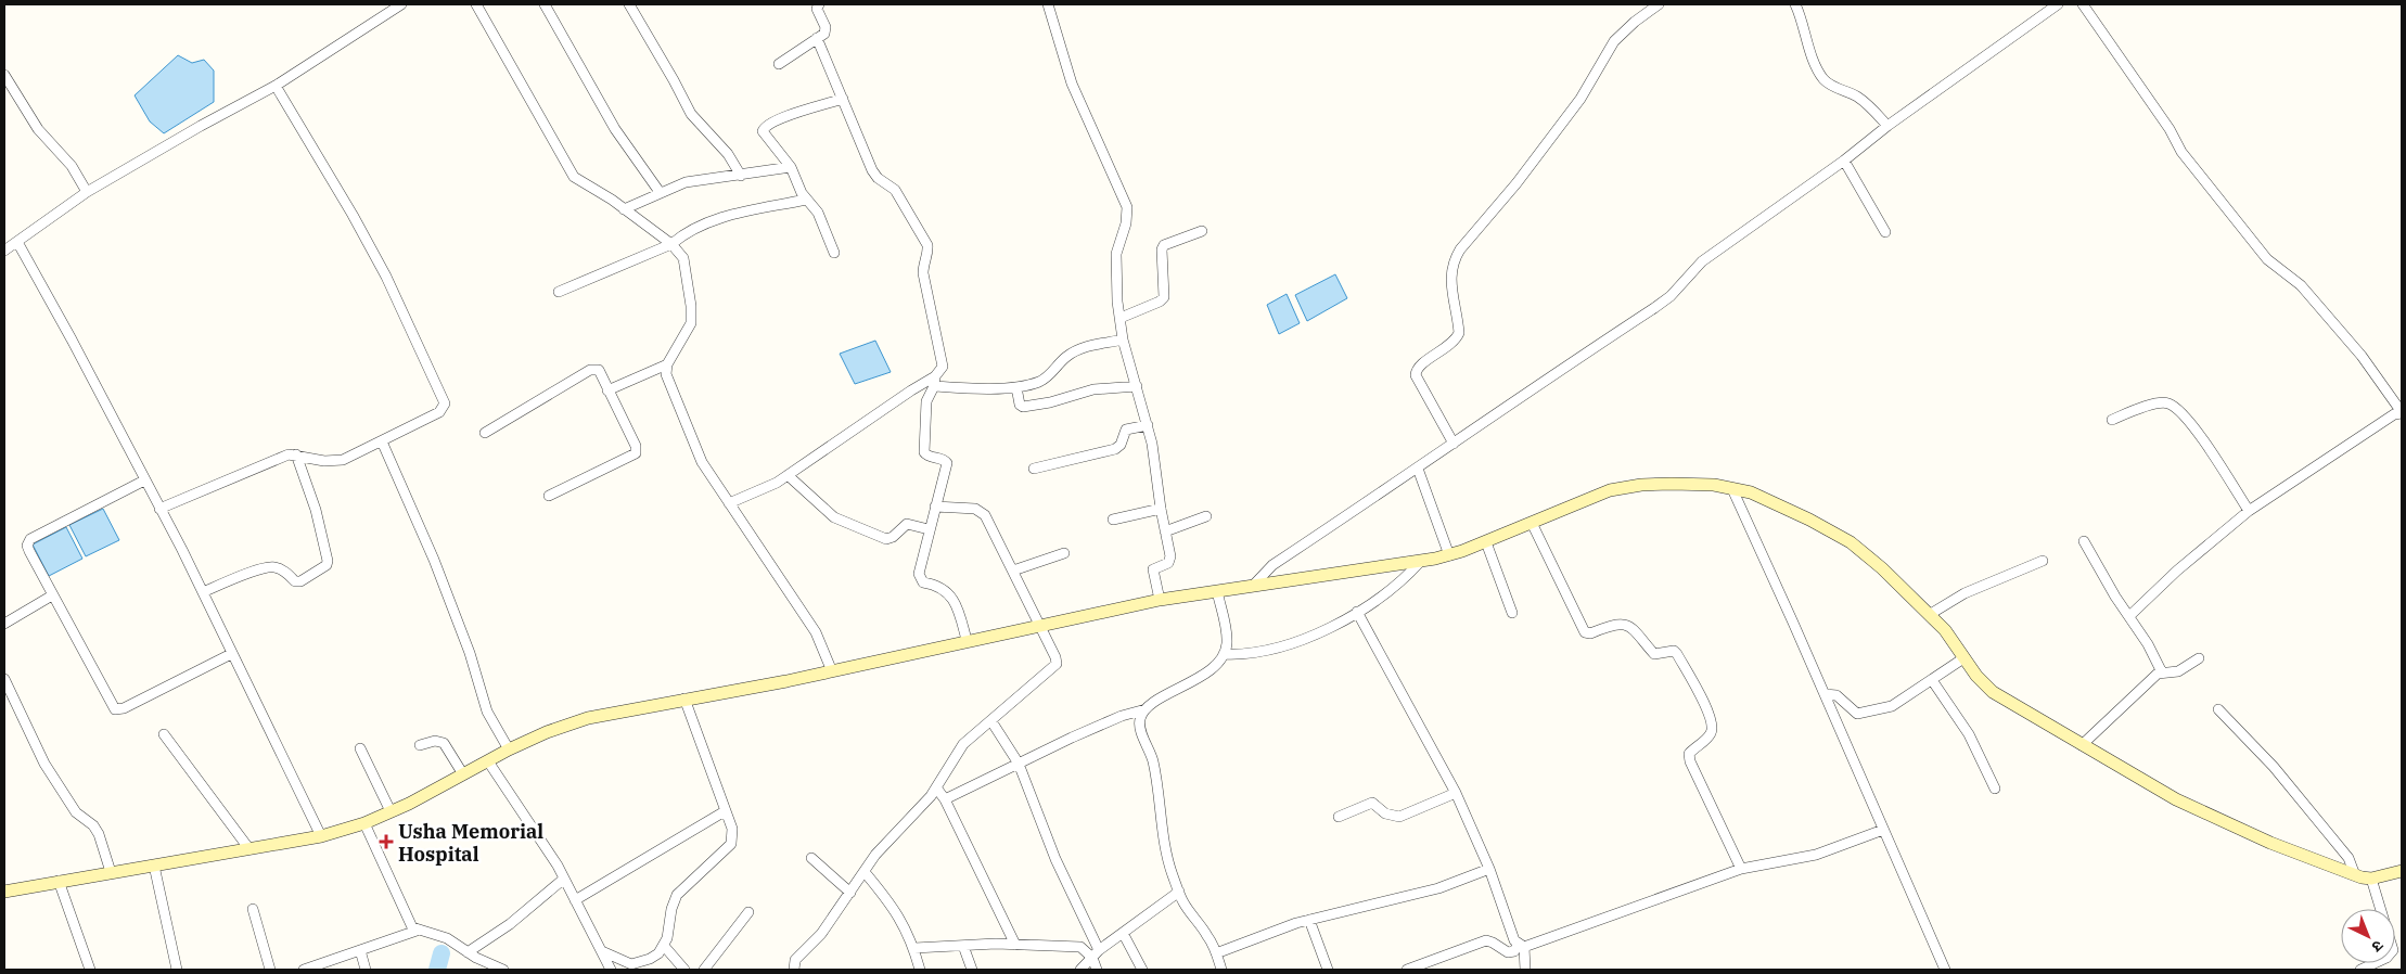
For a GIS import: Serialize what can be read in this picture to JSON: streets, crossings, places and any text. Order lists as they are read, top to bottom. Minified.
{"places":{"health":["Usha Memorial Hospital"]},"north":"bottom right"}
